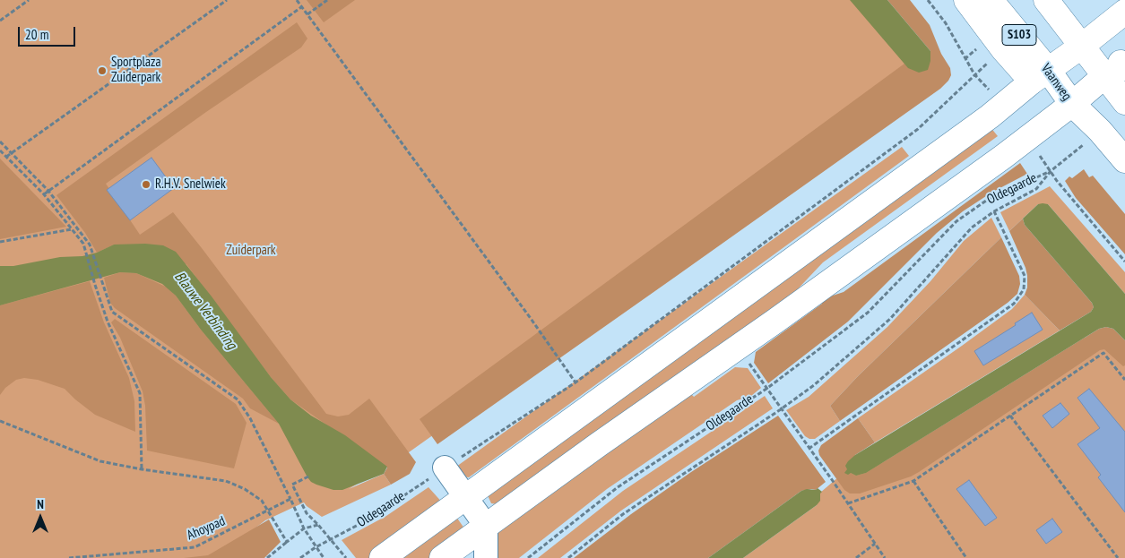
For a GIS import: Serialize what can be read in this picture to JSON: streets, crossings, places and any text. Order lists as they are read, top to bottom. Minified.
{"streets":{"main road":["S103","Vaanweg","Oldegaarde"],"path":["Ahoypad"]},"crossings":[["Vaanweg","Oldegaarde"]],"water":["Blauwe Verbinding"],"parks":["Zuiderpark"],"places":["Sportplaza Zuiderpark","R.H.V. Snelwiek"],"scale_bar":"20 m","north":"top"}
